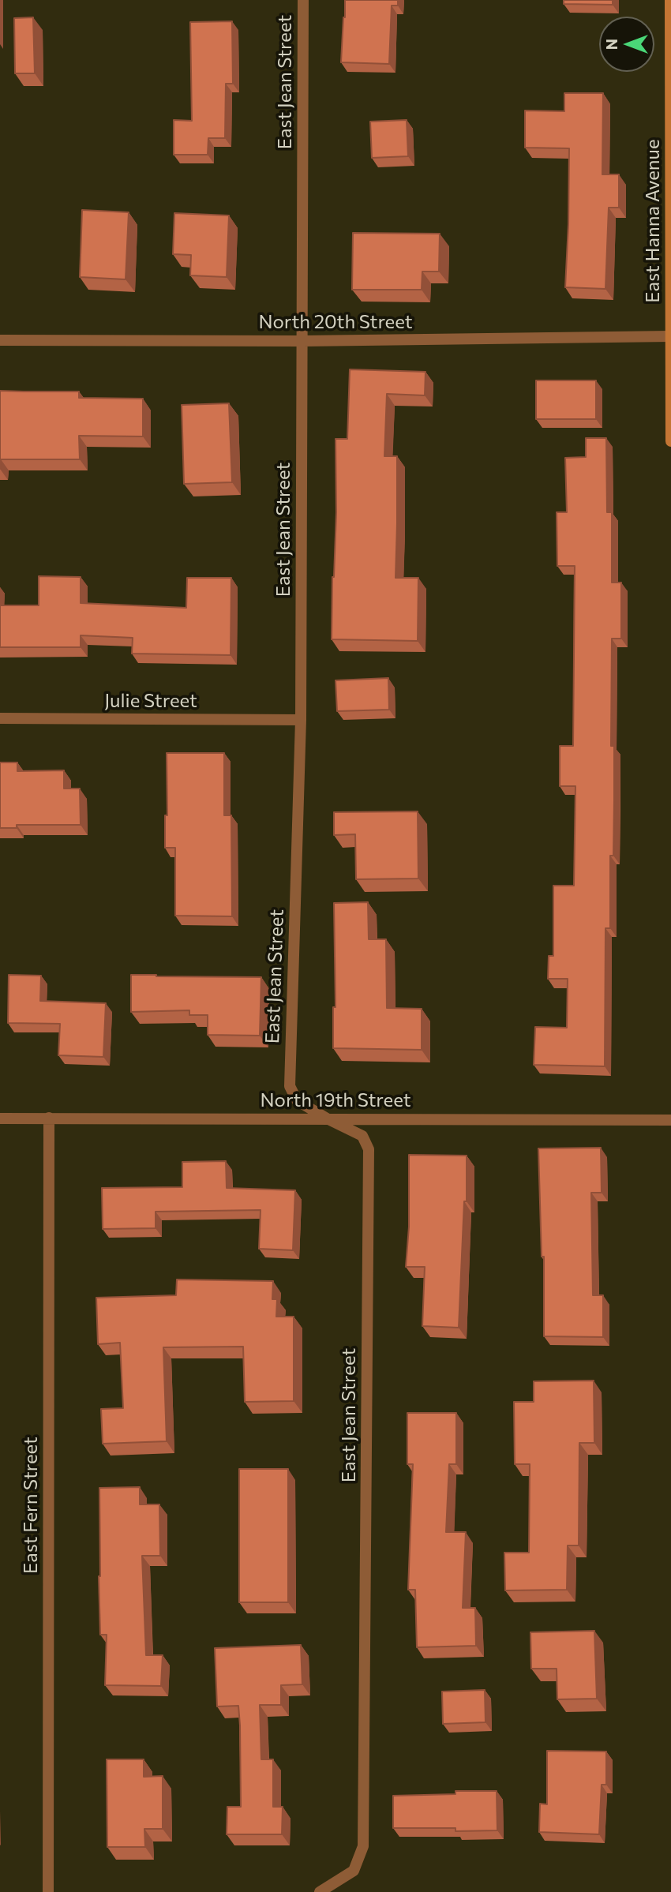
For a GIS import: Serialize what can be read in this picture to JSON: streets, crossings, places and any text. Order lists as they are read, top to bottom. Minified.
{"streets":{"street":["East Jean Street","East Hanna Avenue","North 20th Street","Julie Street","North 19th Street","East Fern Street"]},"crossings":[["East Jean Street","North 20th Street"],["East Jean Street","Julie Street"],["East Jean Street","North 19th Street"],["East Hanna Avenue","North 20th Street"],["North 19th Street","East Fern Street"]],"north":"left"}
